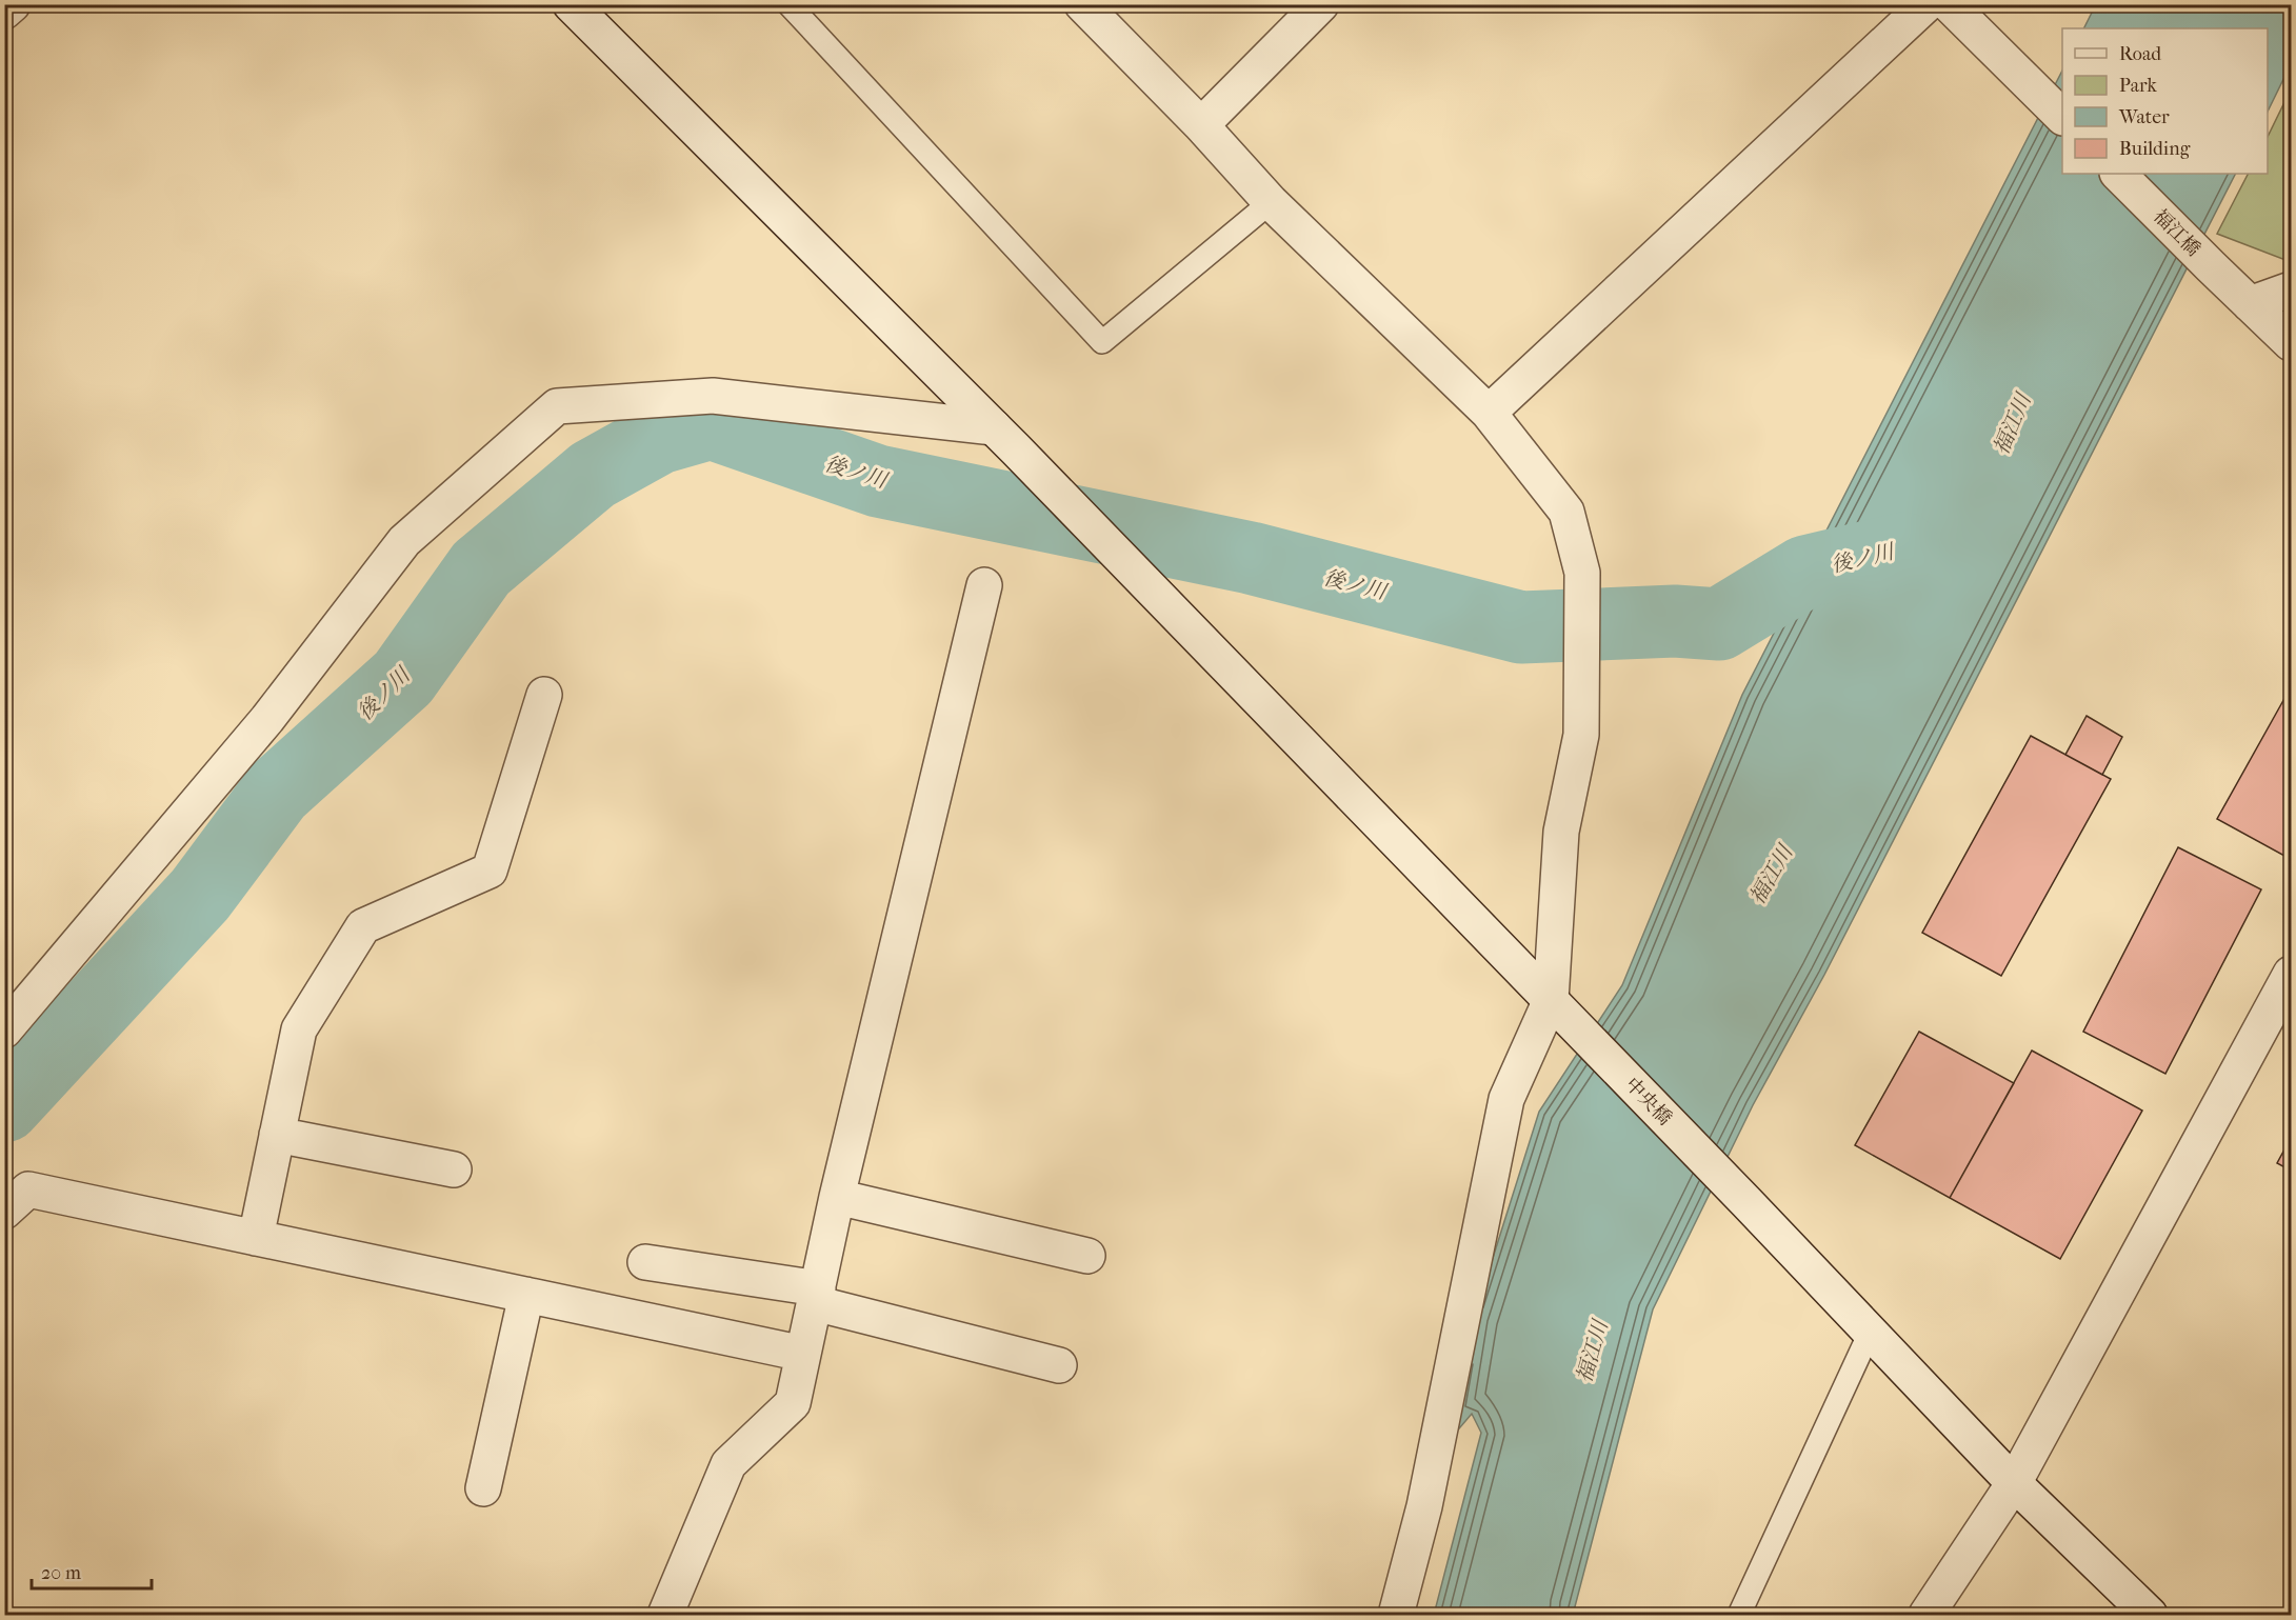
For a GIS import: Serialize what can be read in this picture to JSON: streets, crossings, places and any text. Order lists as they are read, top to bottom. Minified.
{"streets":{"street":["福江橋","中央橋"]},"water":["福江川","後ノ川"],"legend":["Road","Park","Water","Building"],"scale_bar":"20 m"}
